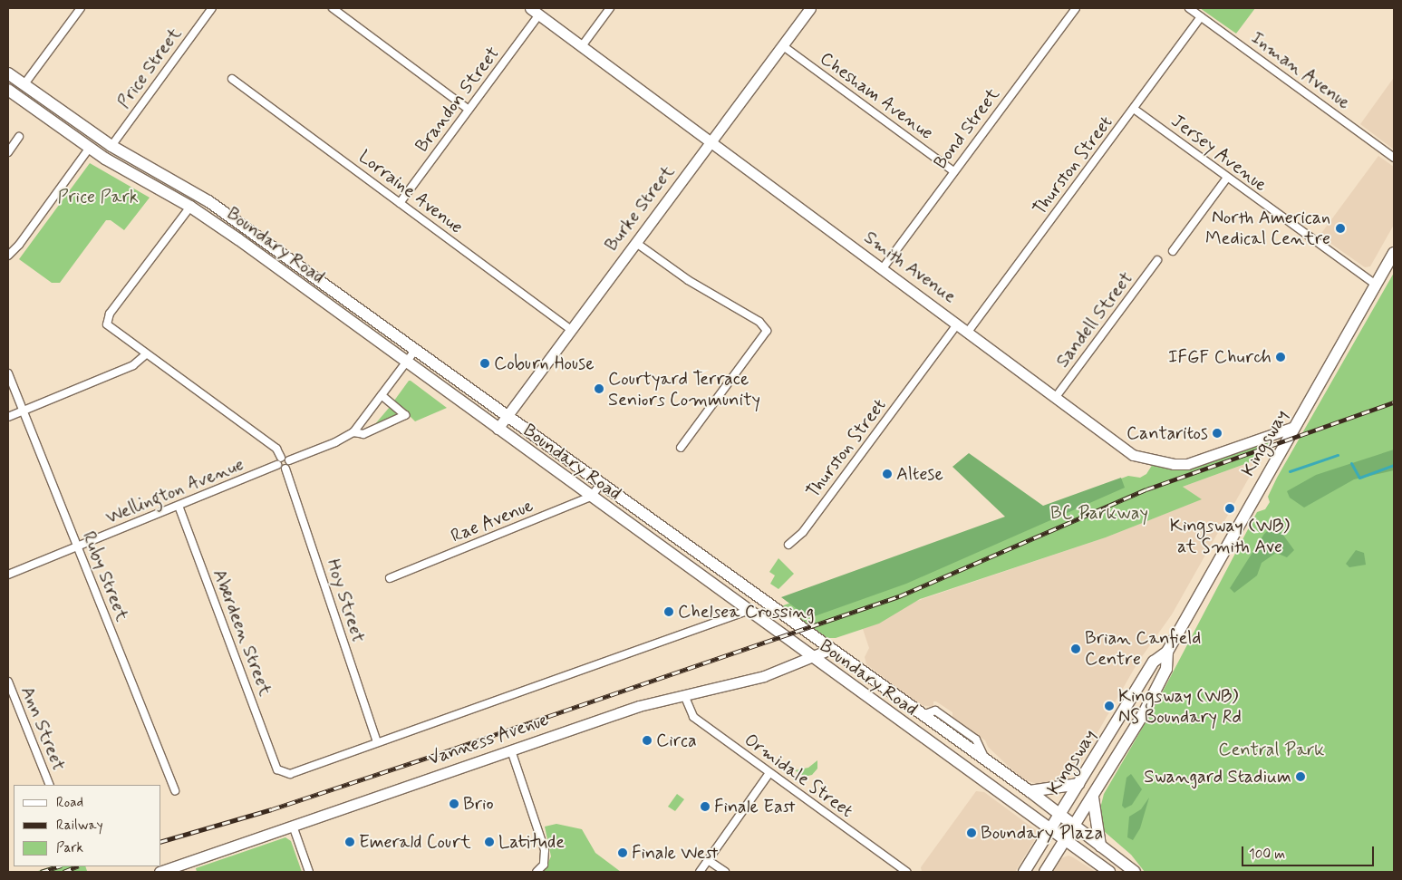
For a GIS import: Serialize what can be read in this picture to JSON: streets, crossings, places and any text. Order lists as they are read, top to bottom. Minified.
{"streets":{"main road":["Boundary Road","Kingsway"],"street":["Price Street","Inman Avenue","Chesham Avenue","Brandon Street","Bond Street","Jersey Avenue","Thurston Street","Lorraine Avenue","Burke Street","Smith Avenue","Sandell Street","Wellington Avenue","Rae Avenue","Ruby Street","Hoy Street","Aberdeen Street","Ann Street","Vanness Avenue","Ormidale Street"]},"crossings":[["Price Street","Boundary Road"],["Inman Avenue","Thurston Street"],["Chesham Avenue","Bond Street"],["Chesham Avenue","Burke Street"],["Brandon Street","Lorraine Avenue"],["Brandon Street","Smith Avenue"],["Bond Street","Smith Avenue"],["Jersey Avenue","Thurston Street"],["Jersey Avenue","Kingsway"],["Thurston Street","Smith Avenue"],["Lorraine Avenue","Burke Street"],["Burke Street","Boundary Road"],["Burke Street","Smith Avenue"],["Boundary Road","Kingsway"],["Boundary Road","Rae Avenue"],["Boundary Road","Vanness Avenue"],["Smith Avenue","Sandell Street"],["Smith Avenue","Kingsway"],["Wellington Avenue","Ruby Street"],["Wellington Avenue","Aberdeen Street"],["Hoy Street","Vanness Avenue"],["Aberdeen Street","Vanness Avenue"],["Vanness Avenue","Ormidale Street"]],"parks":["Price Park","BC Parkway","Central Park"],"places":["North American Medical Centre","IFGF Church","Coburn House","Courtyard Terrace Seniors Community","Cantaritos","Altese","Kingsway (WB) at Smith Ave","Chelsea Crossing","Brian Canfield Centre","Kingsway (WB) NS Boundary Rd","Circa","Swangard Stadium","Brio","Finale East","Boundary Plaza","Emerald Court","Latitude","Finale West"],"legend":["Road","Railway","Park"],"scale_bar":"100 m"}
